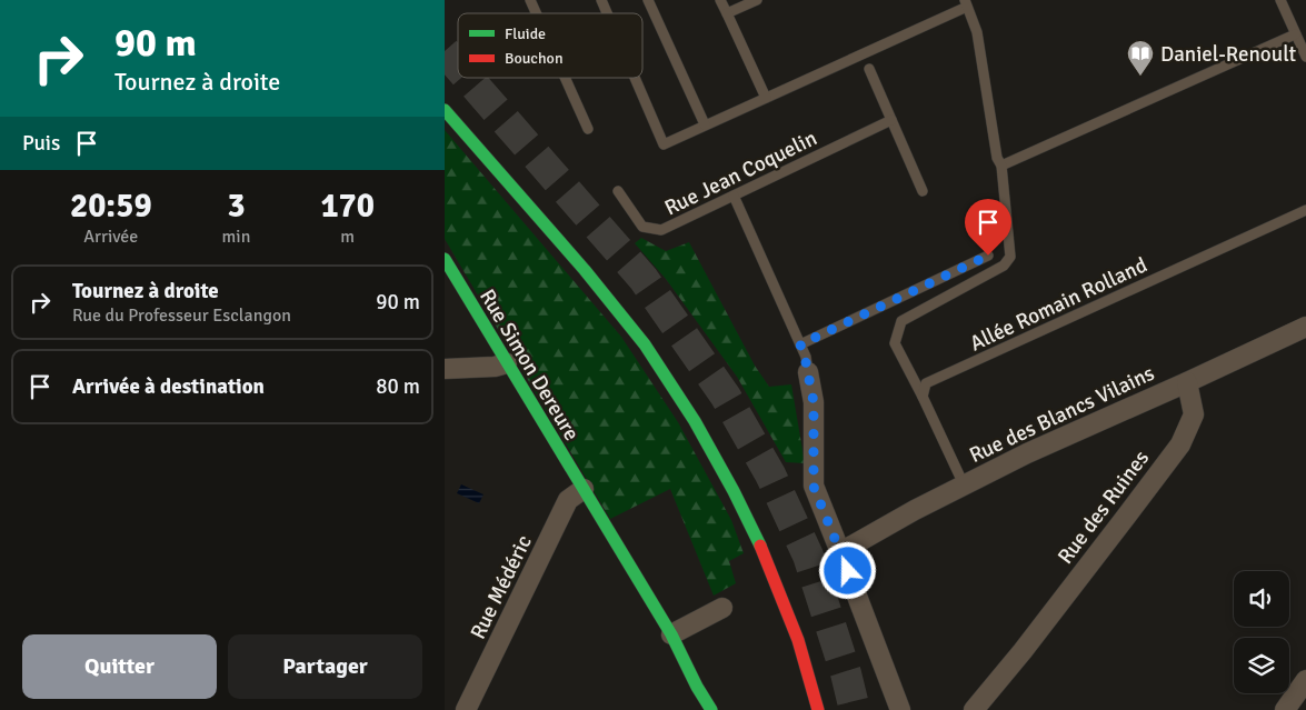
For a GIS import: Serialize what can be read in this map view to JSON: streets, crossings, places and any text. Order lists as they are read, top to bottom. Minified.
{"streets":{"main road":["Rue Simon Dereure"],"street":["Rue des Blancs Vilains","Rue des Ruines","Rue Médéric"],"lane":["Rue Jean Coquelin","Allée Romain Rolland"]},"crossings":[["Rue Simon Dereure","Rue Médéric"],["Rue des Blancs Vilains","Rue des Ruines"]],"places":{"library":["Daniel-Renoult"]},"legend":["Fluide","Bouchon"],"page":{"turn":["90 m","Tournez à droite"],"then":"Puis","eta":["20:59","Arrivée","3","min","170","m"],"list":[{"name":"Tournez à droite","note":"Rue du Professeur Esclangon","value":"90 m"},{"name":"Arrivée à destination","value":"80 m"}],"buttons":["Quitter","Partager"]}}
